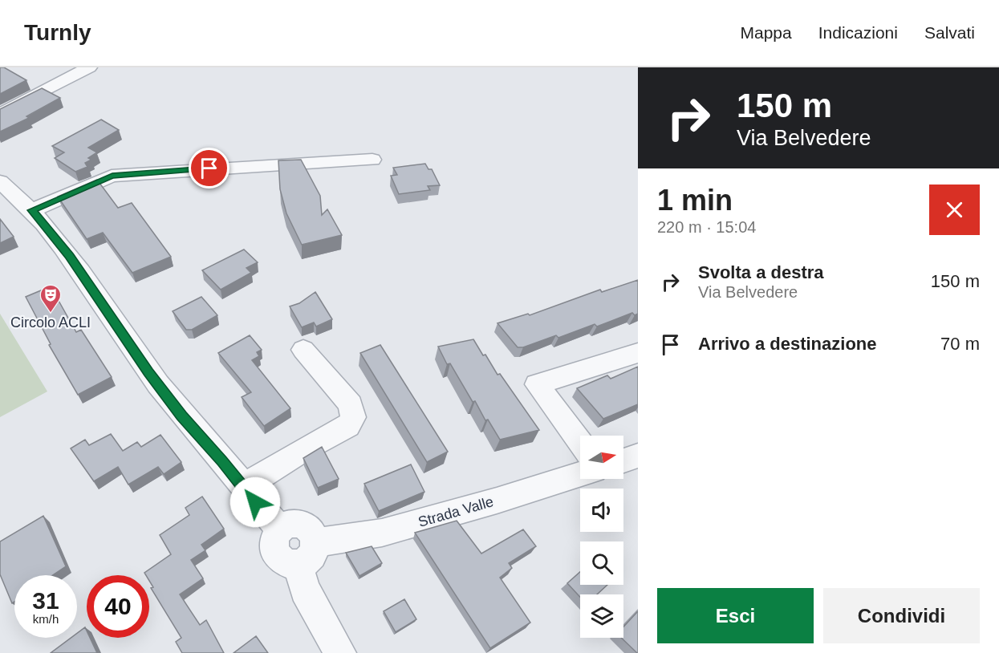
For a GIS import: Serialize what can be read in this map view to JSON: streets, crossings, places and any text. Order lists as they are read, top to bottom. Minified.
{"streets":{"street":["Strada Valle"]},"places":{"theatre":["Circolo ACLI"]},"north":"right","page":{"header":"Turnly","nav":["Mappa","Indicazioni","Salvati"],"turn":["150 m","Via Belvedere"],"heading":["1 min","220 m · 15:04"],"list":[{"name":"Svolta a destra","note":"Via Belvedere","value":"150 m"},{"name":"Arrivo a destinazione","value":"70 m"}],"speed":"31 km/h","limit":"40","buttons":["Esci","Condividi"]}}
